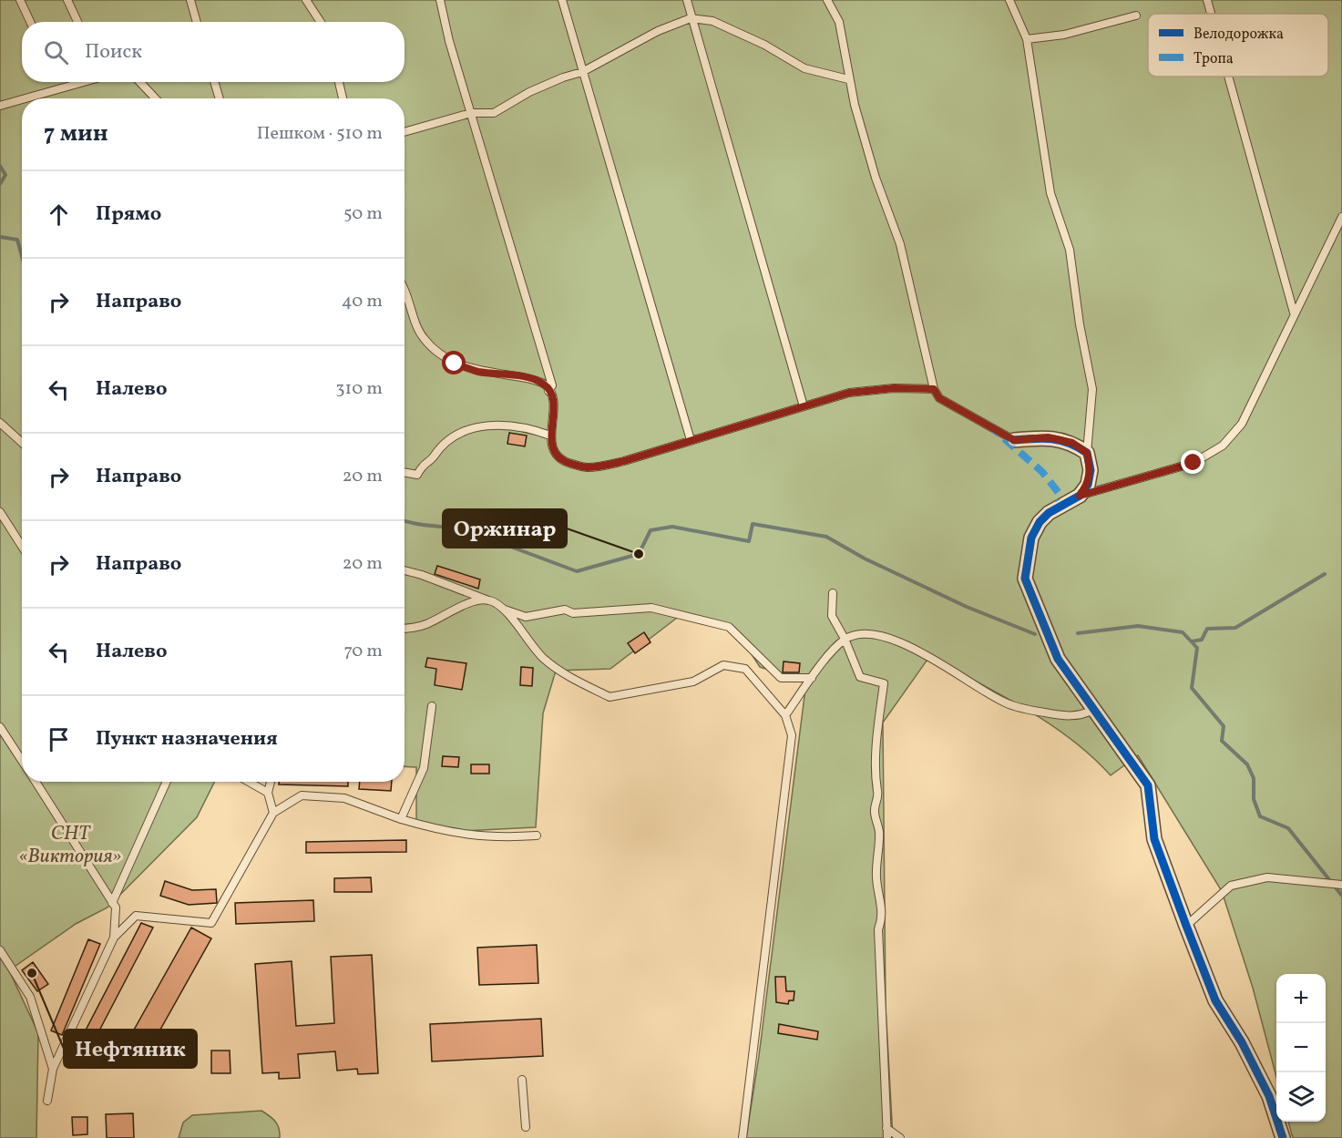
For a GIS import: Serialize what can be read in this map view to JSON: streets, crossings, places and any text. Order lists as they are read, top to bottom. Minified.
{"parks":["СНТ «Виктория»"],"places":["Оржинар","Нефтяник"],"legend":["Велодорожка","Тропа"],"page":{"search":"Поиск","heading":["7 мин","Пешком · 510 m"],"list":[["Прямо","50 m"],["Направо","40 m"],["Налево","310 m"],["Направо","20 m"],["Направо","20 m"],["Налево","70 m"],"Пункт назначения"],"map_buttons":["+","−"]}}
